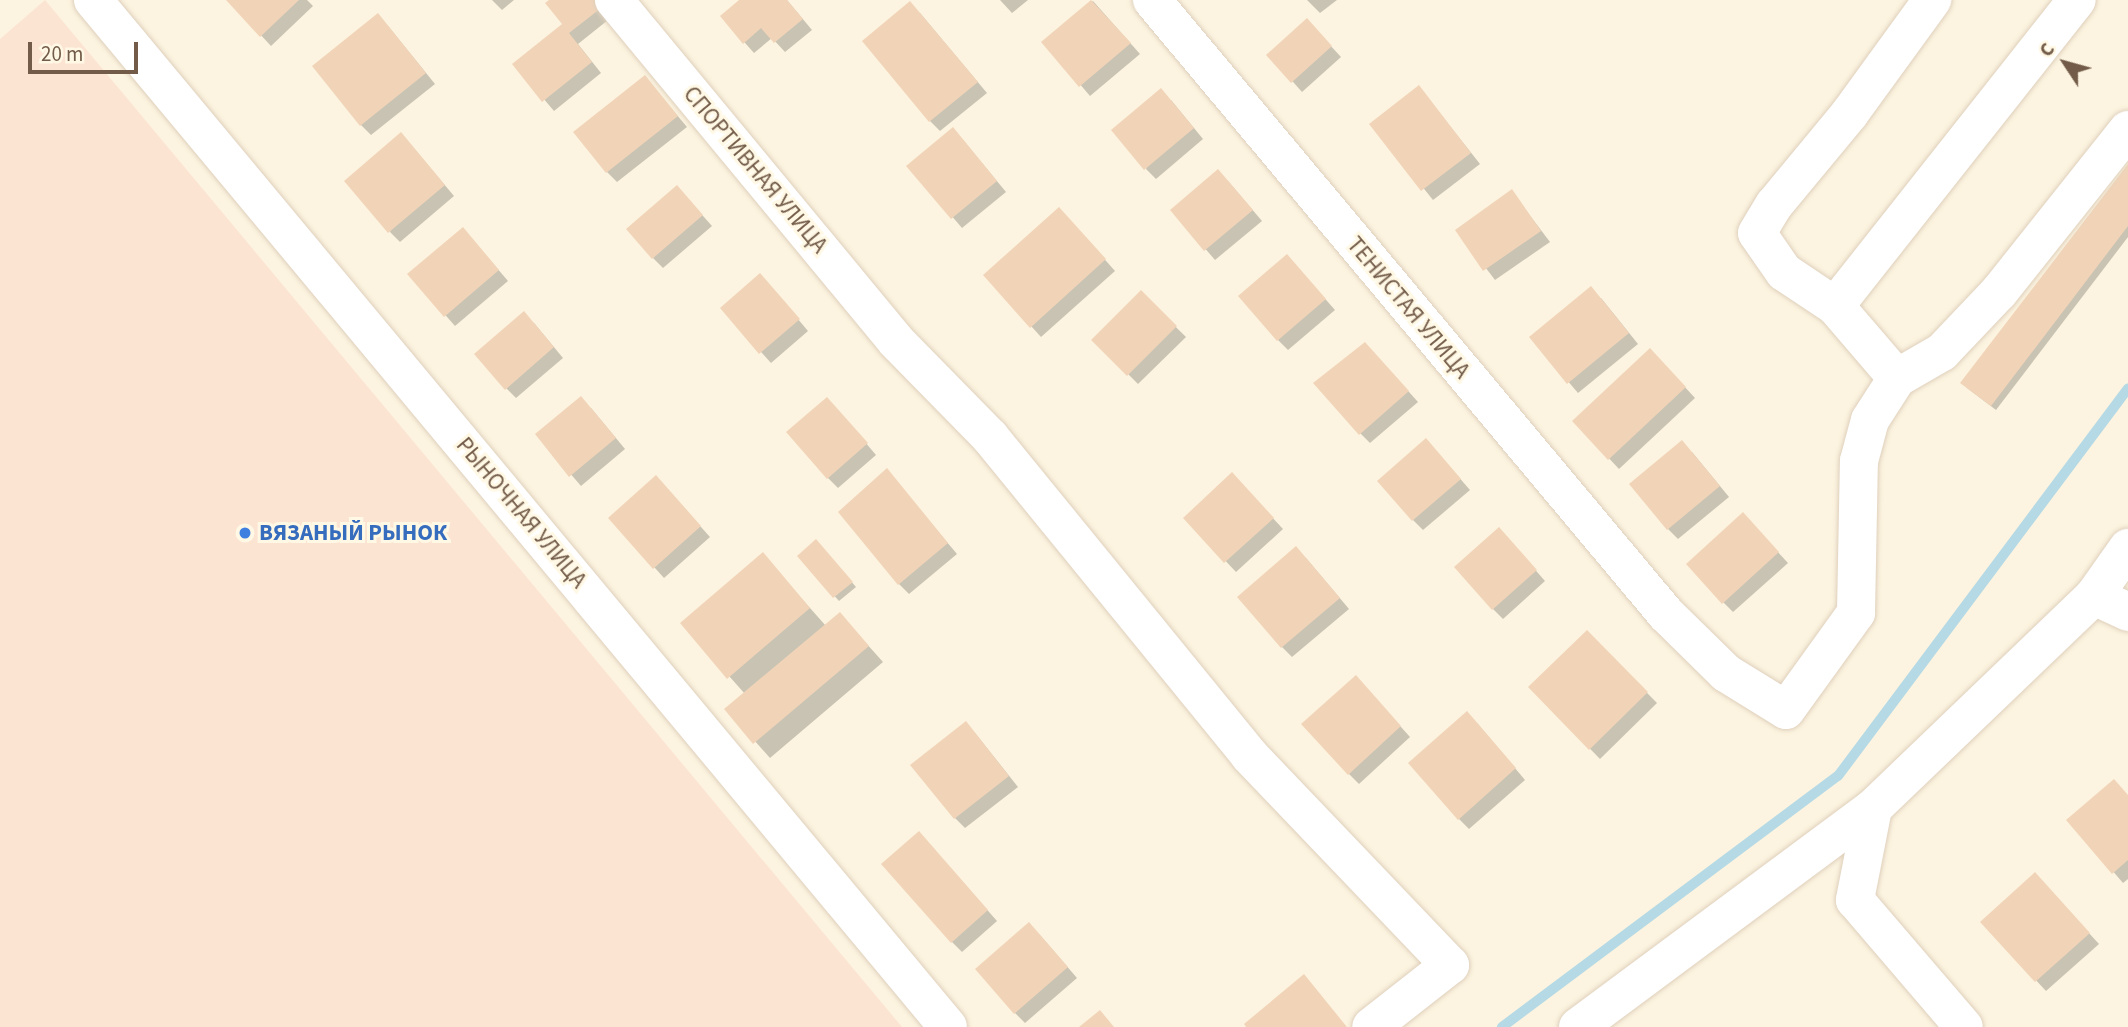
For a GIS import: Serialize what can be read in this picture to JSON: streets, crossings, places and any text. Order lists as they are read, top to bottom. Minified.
{"streets":{"street":["СПОРТИВНАЯ УЛИЦА","ТЕНИСТАЯ УЛИЦА","РЫНОЧНАЯ УЛИЦА"]},"places":["ВЯЗАНЫЙ РЫНОК"],"scale_bar":"20 m","north":"top left"}
